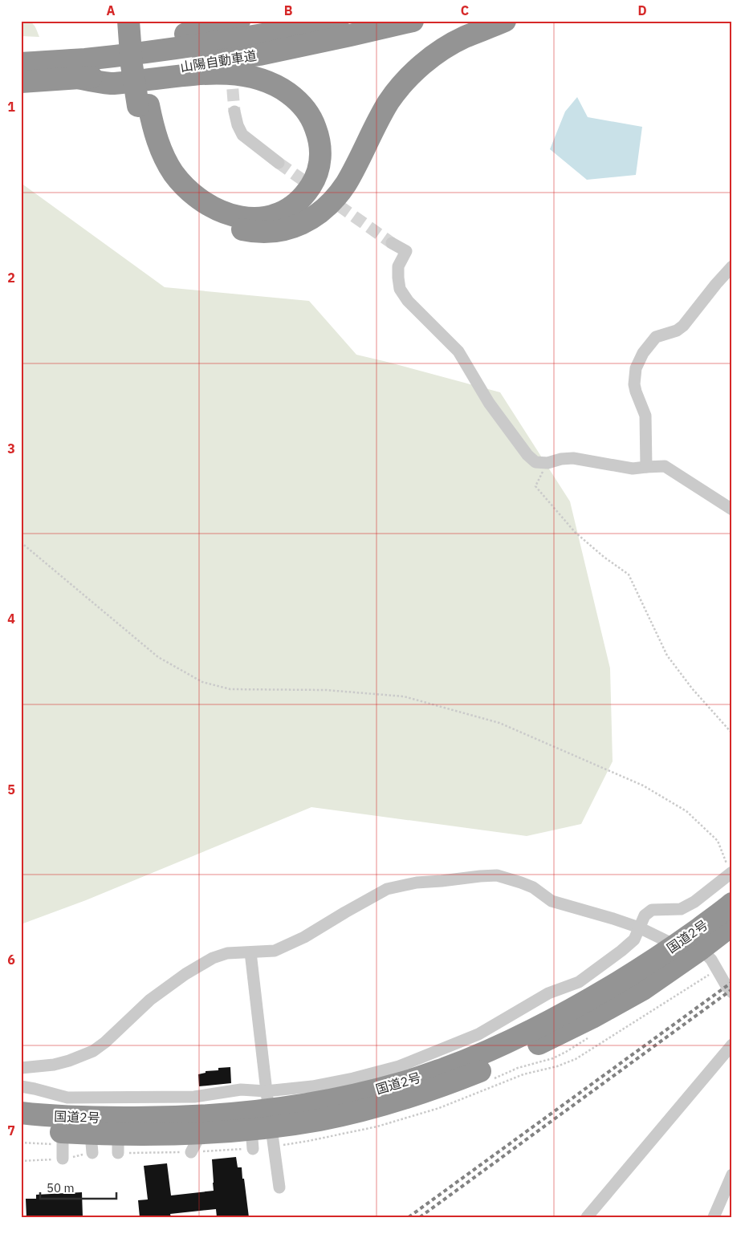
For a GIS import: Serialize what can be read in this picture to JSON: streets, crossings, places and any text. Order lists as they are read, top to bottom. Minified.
{"streets":{"highway":["山陽自動車道","国道2号"]},"scale_bar":"50 m","grid":{"columns":["A","B","C","D"],"rows":["1","2","3","4","5","6","7"]}}
